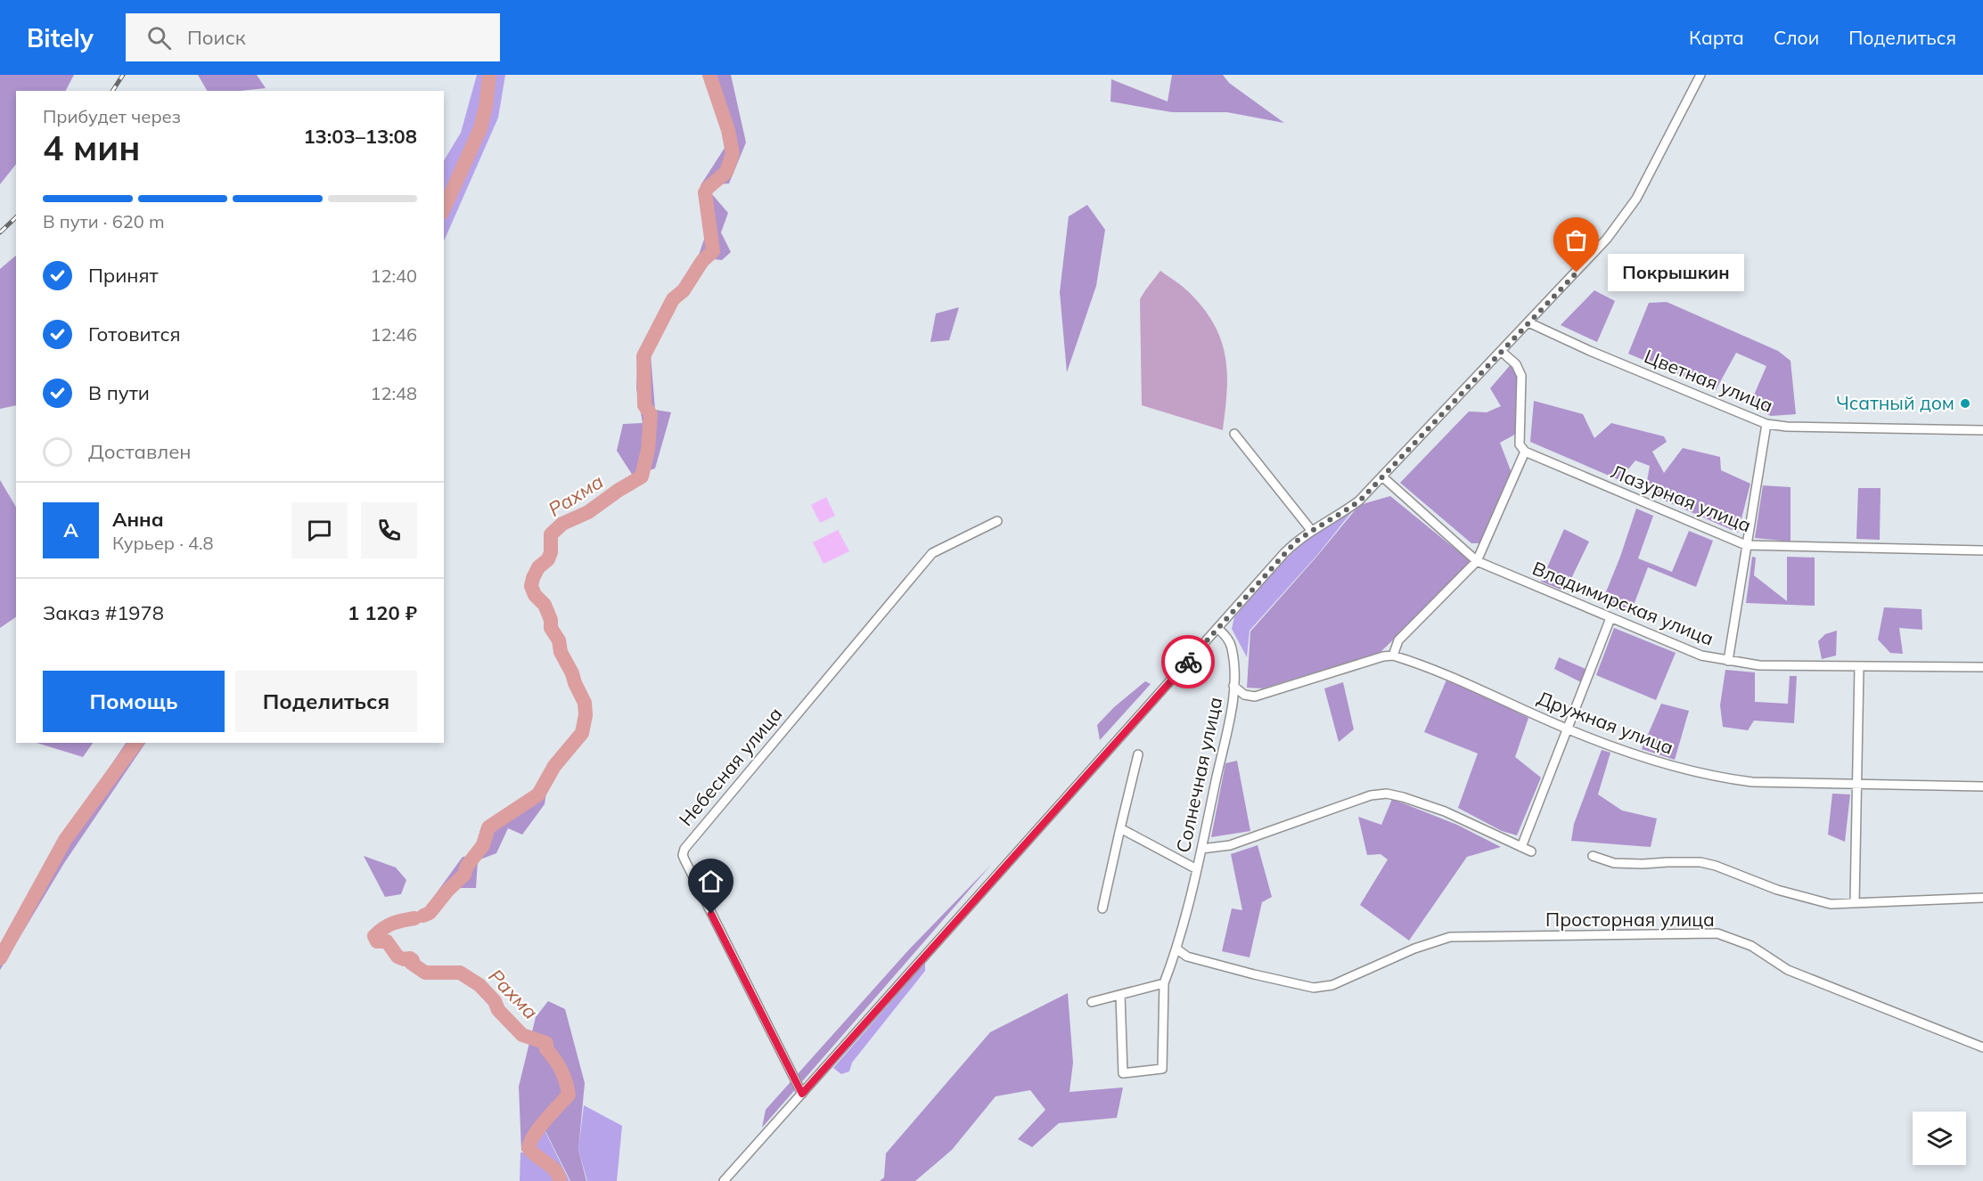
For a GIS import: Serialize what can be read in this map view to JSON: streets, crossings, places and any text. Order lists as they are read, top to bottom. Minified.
{"streets":{"street":["Цветная улица","Лазурная улица","Владимирская улица","Дружная улица","Небесная улица","Солнечная улица","Просторная улица"]},"crossings":[["Солнечная улица","Просторная улица"]],"water":["Рахма"],"places":["Покрышкин","Чсатный дом"],"page":{"header":"Bitely","search":"Поиск","nav":["Карта","Слои","Поделиться"],"heading":["4 мин","Прибудет через","13:03–13:08"],"panel":["Анна","Курьер · 4.8","Заказ #1978","1 120 ₽"],"bar":"В пути · 620 m","list":[["Принят","12:40"],["Готовится","12:46"],["В пути","12:48"],"Доставлен"],"bubble":"Покрышкин","round":"А","buttons":["Помощь","Поделиться"]}}
